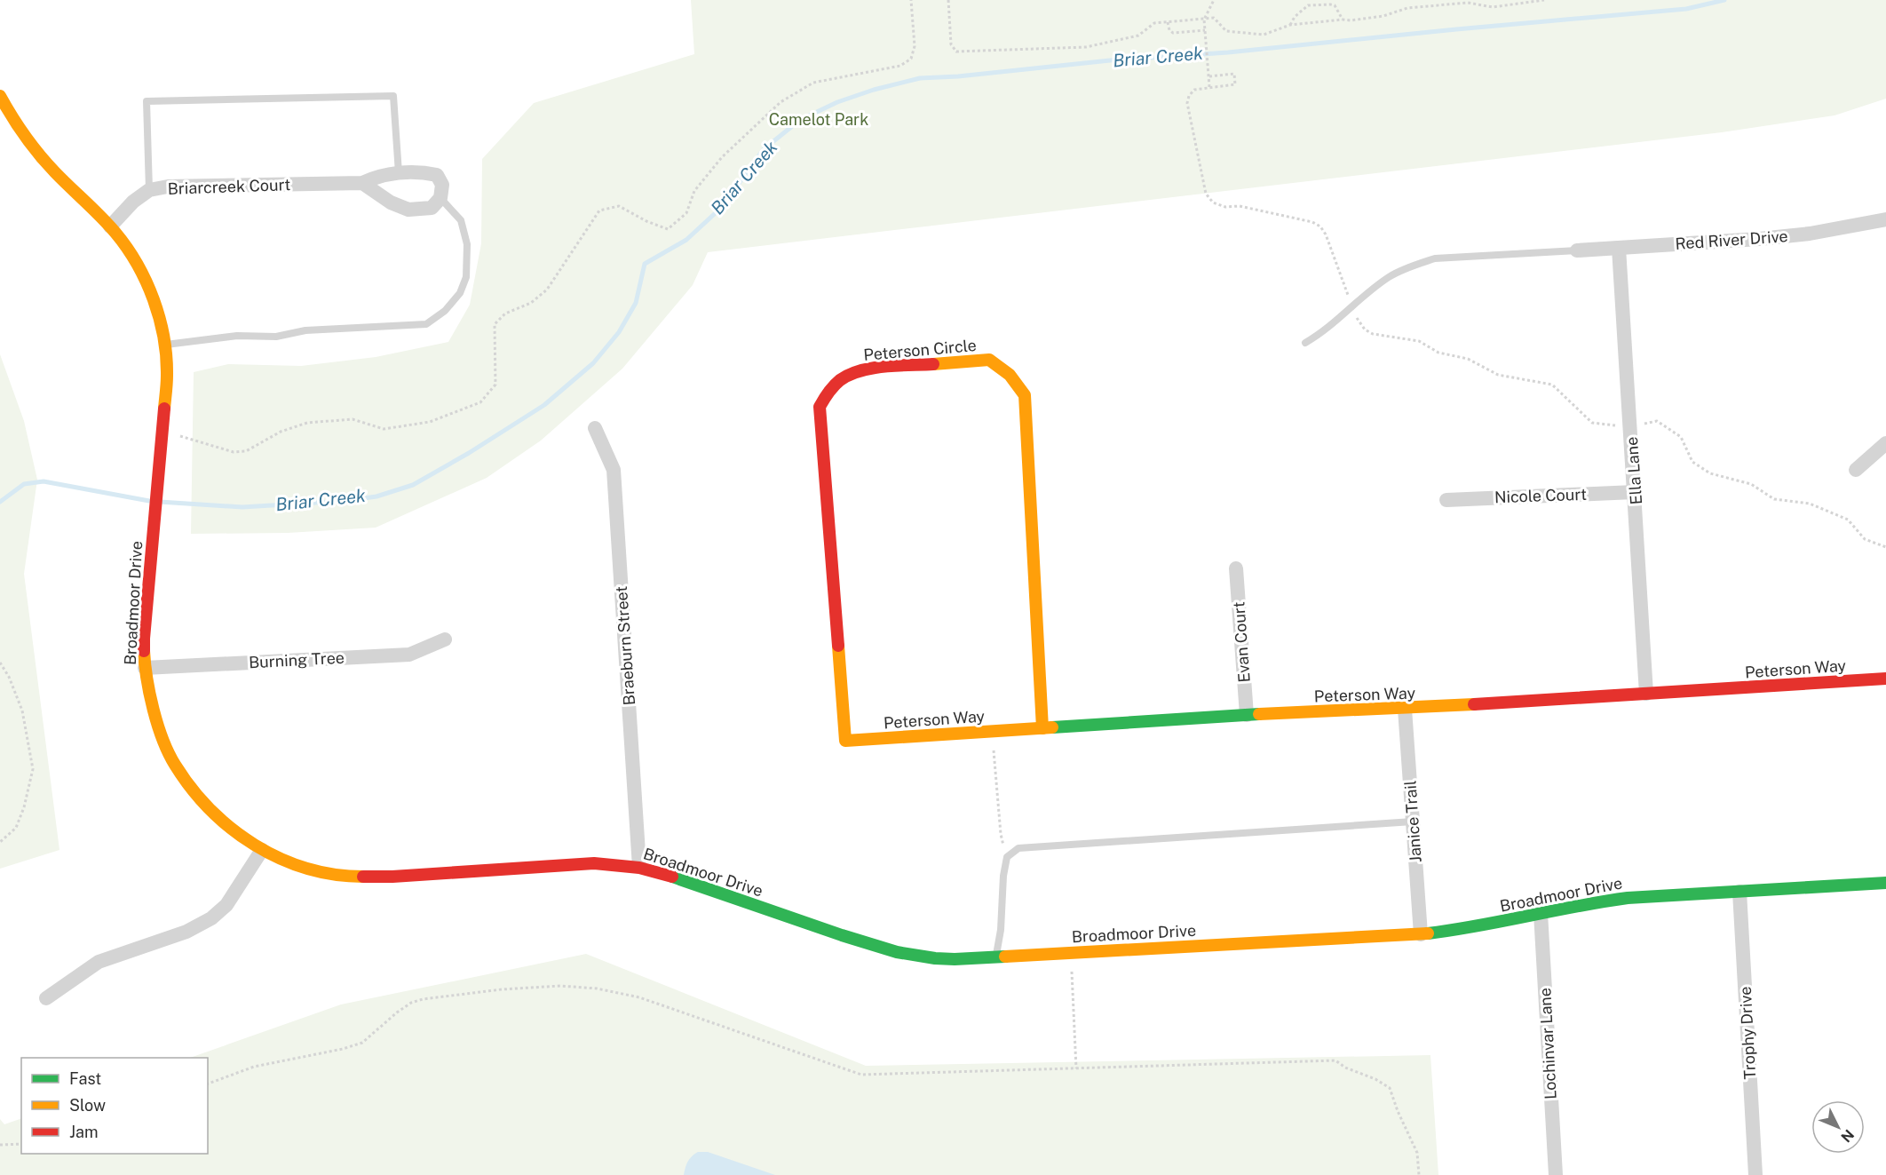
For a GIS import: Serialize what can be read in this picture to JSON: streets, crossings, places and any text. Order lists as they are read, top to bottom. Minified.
{"streets":{"street":["Briarcreek Court","Red River Drive","Peterson Circle","Ella Lane","Nicole Court","Broadmoor Drive","Evan Court","Braeburn Street","Burning Tree","Peterson Way","Janice Trail","Trophy Drive","Lochinvar Lane"]},"crossings":[["Briarcreek Court","Broadmoor Drive"],["Red River Drive","Ella Lane"],["Peterson Circle","Peterson Way"],["Ella Lane","Nicole Court"],["Ella Lane","Peterson Way"],["Broadmoor Drive","Braeburn Street"],["Broadmoor Drive","Burning Tree"],["Broadmoor Drive","Janice Trail"],["Broadmoor Drive","Trophy Drive"],["Broadmoor Drive","Lochinvar Lane"],["Evan Court","Peterson Way"],["Peterson Way","Janice Trail"]],"water":["Briar Creek"],"parks":["Camelot Park"],"legend":["Fast","Slow","Jam"],"north":"bottom right"}
